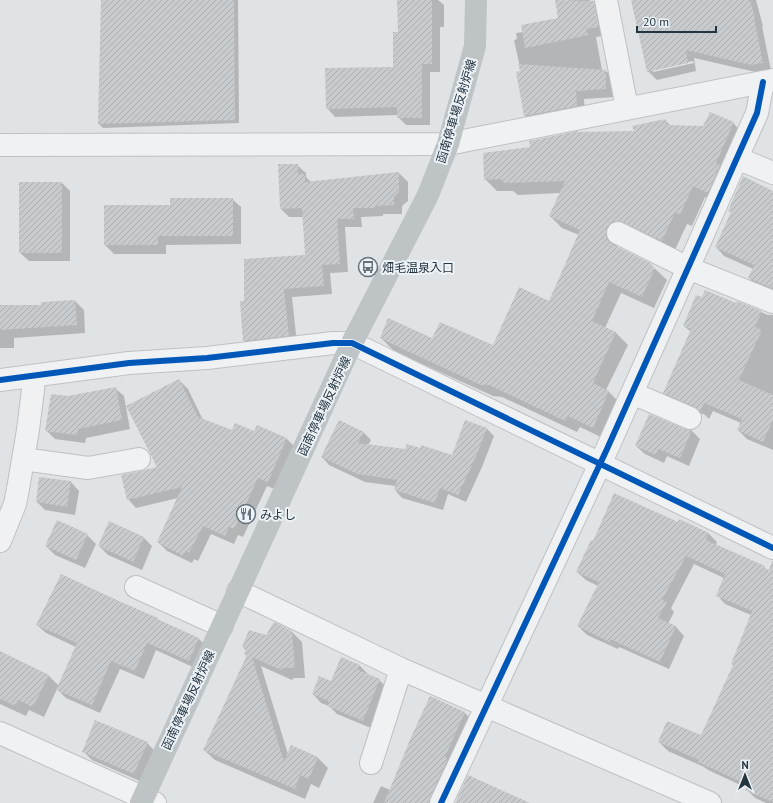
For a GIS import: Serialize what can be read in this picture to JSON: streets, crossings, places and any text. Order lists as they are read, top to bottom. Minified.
{"streets":{"main road":["函南停車場反射炉線"]},"places":{"bus stop":["畑毛温泉入口"],"restaurant":["みよし"]},"scale_bar":"20 m","north":"top"}
